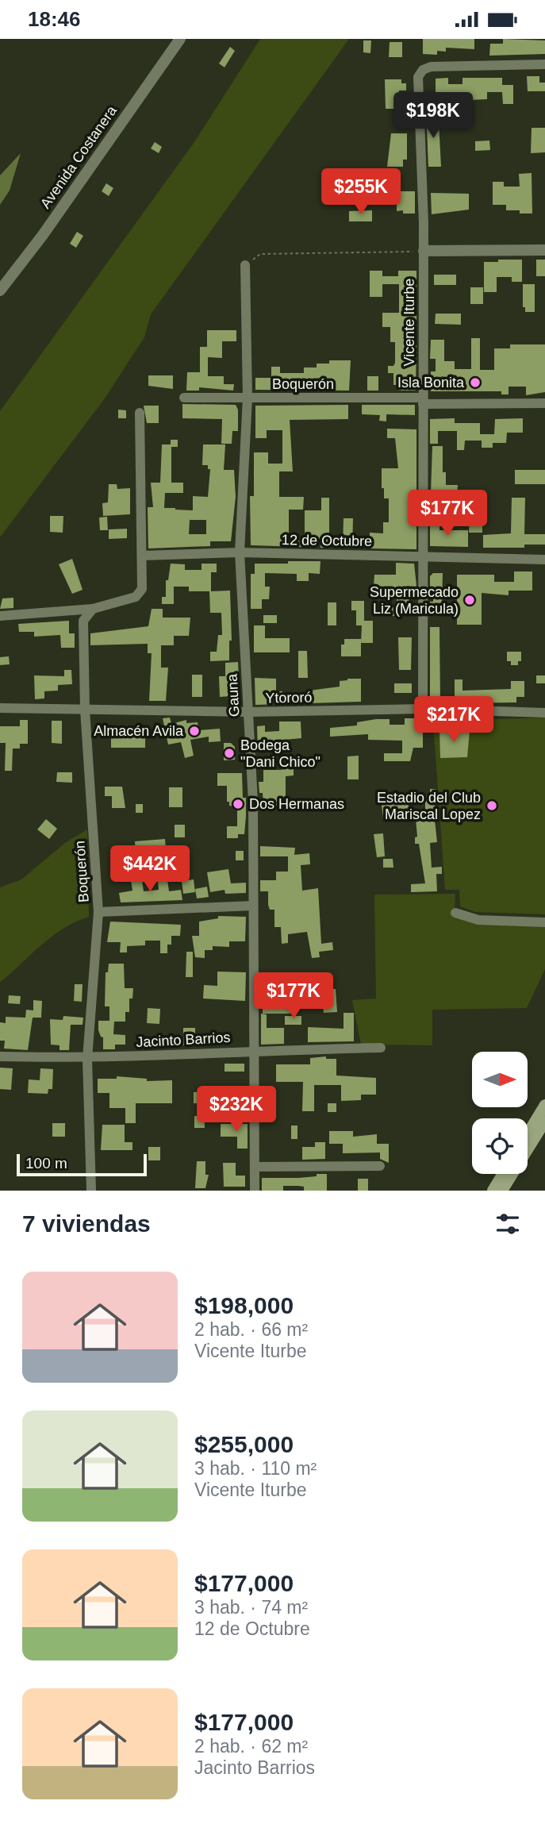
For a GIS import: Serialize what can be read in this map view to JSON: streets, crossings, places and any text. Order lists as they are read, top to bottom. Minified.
{"streets":{"street":["Avenida Costanera","Vicente Iturbe","Boquerón","12 de Octubre","Gauna","Ytororó","Jacinto Barrios"]},"crossings":[["Vicente Iturbe","Boquerón"],["Vicente Iturbe","12 de Octubre"],["Vicente Iturbe","Ytororó"],["Boquerón","Gauna"],["Boquerón","Ytororó"],["Boquerón","Jacinto Barrios"],["12 de Octubre","Gauna"],["Gauna","Ytororó"],["Gauna","Jacinto Barrios"]],"places":["Isla Bonita","Supermecado Liz (Maricula)","Almacén Avila","Bodega \"Dani Chico\"","Dos Hermanas","Estadio del Club Mariscal Lopez"],"scale_bar":"100 m","north":"right","page":{"status":"18:46","price":["$198K","$255K","$177K","$217K","$442K","$177K","$232K"],"scale":"100 m","heading":"7 viviendas","list":[{"name":"$198,000","note":"2 hab. · 66 m² · Vicente Iturbe"},{"name":"$255,000","note":"3 hab. · 110 m² · Vicente Iturbe"},{"name":"$177,000","note":"3 hab. · 74 m² · 12 de Octubre"},{"name":"$177,000","note":"2 hab. · 62 m² · Jacinto Barrios"}]}}
